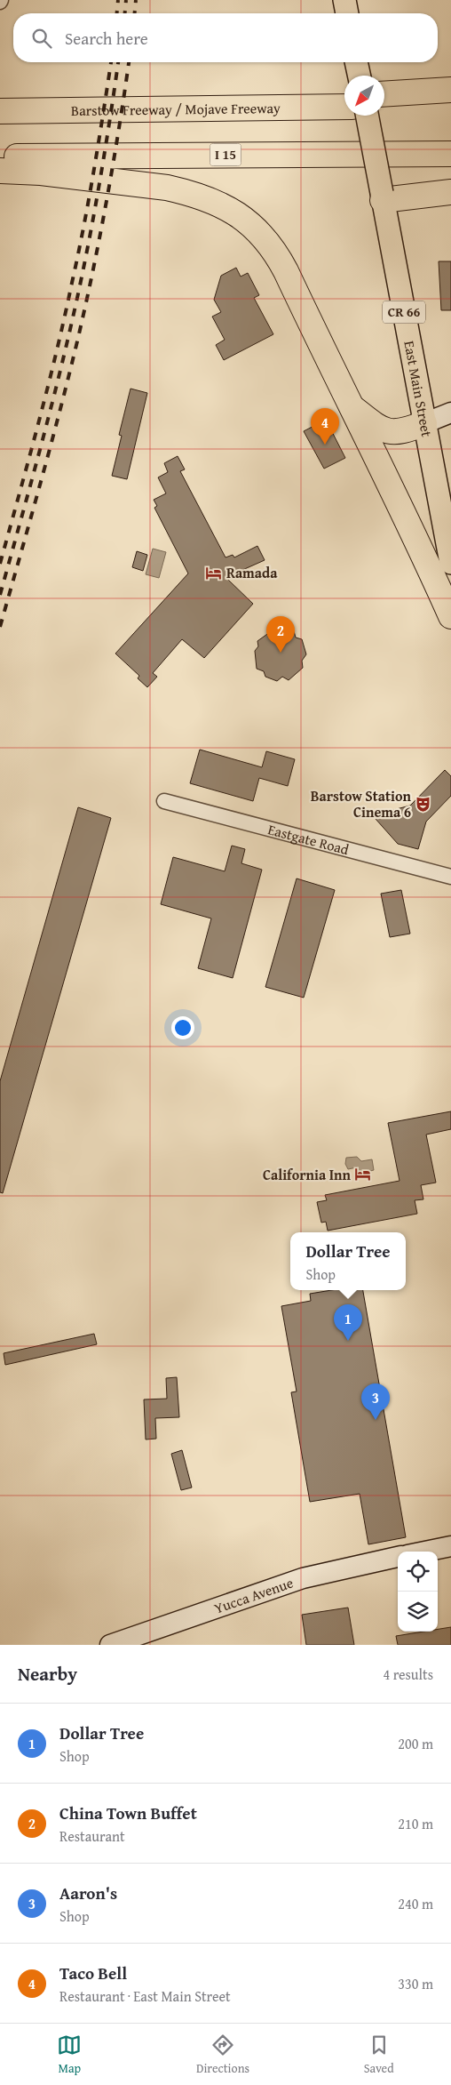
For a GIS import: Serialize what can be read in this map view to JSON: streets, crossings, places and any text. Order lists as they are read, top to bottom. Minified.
{"streets":{"highway":["Barstow Freeway / Mojave Freeway","I 15"],"main road":["CR 66","East Main Street"],"street":["Eastgate Road","Yucca Avenue"]},"places":{"hotel":["Ramada","California Inn"],"theatre":["Barstow Station Cinema 6"]},"north":"bottom left","page":{"search":"Search here","pins":["4","2","1","3"],"popup":["Dollar Tree","Shop"],"heading":["Nearby","4 results"],"list":[{"mark":"1","name":"Dollar Tree","note":"Shop","value":"200 m"},{"mark":"2","name":"China Town Buffet","note":"Restaurant","value":"210 m"},{"mark":"3","name":"Aaron's","note":"Shop","value":"240 m"},{"mark":"4","name":"Taco Bell","note":"Restaurant · East Main Street","value":"330 m"}],"nav":["Map","Directions","Saved"]}}
